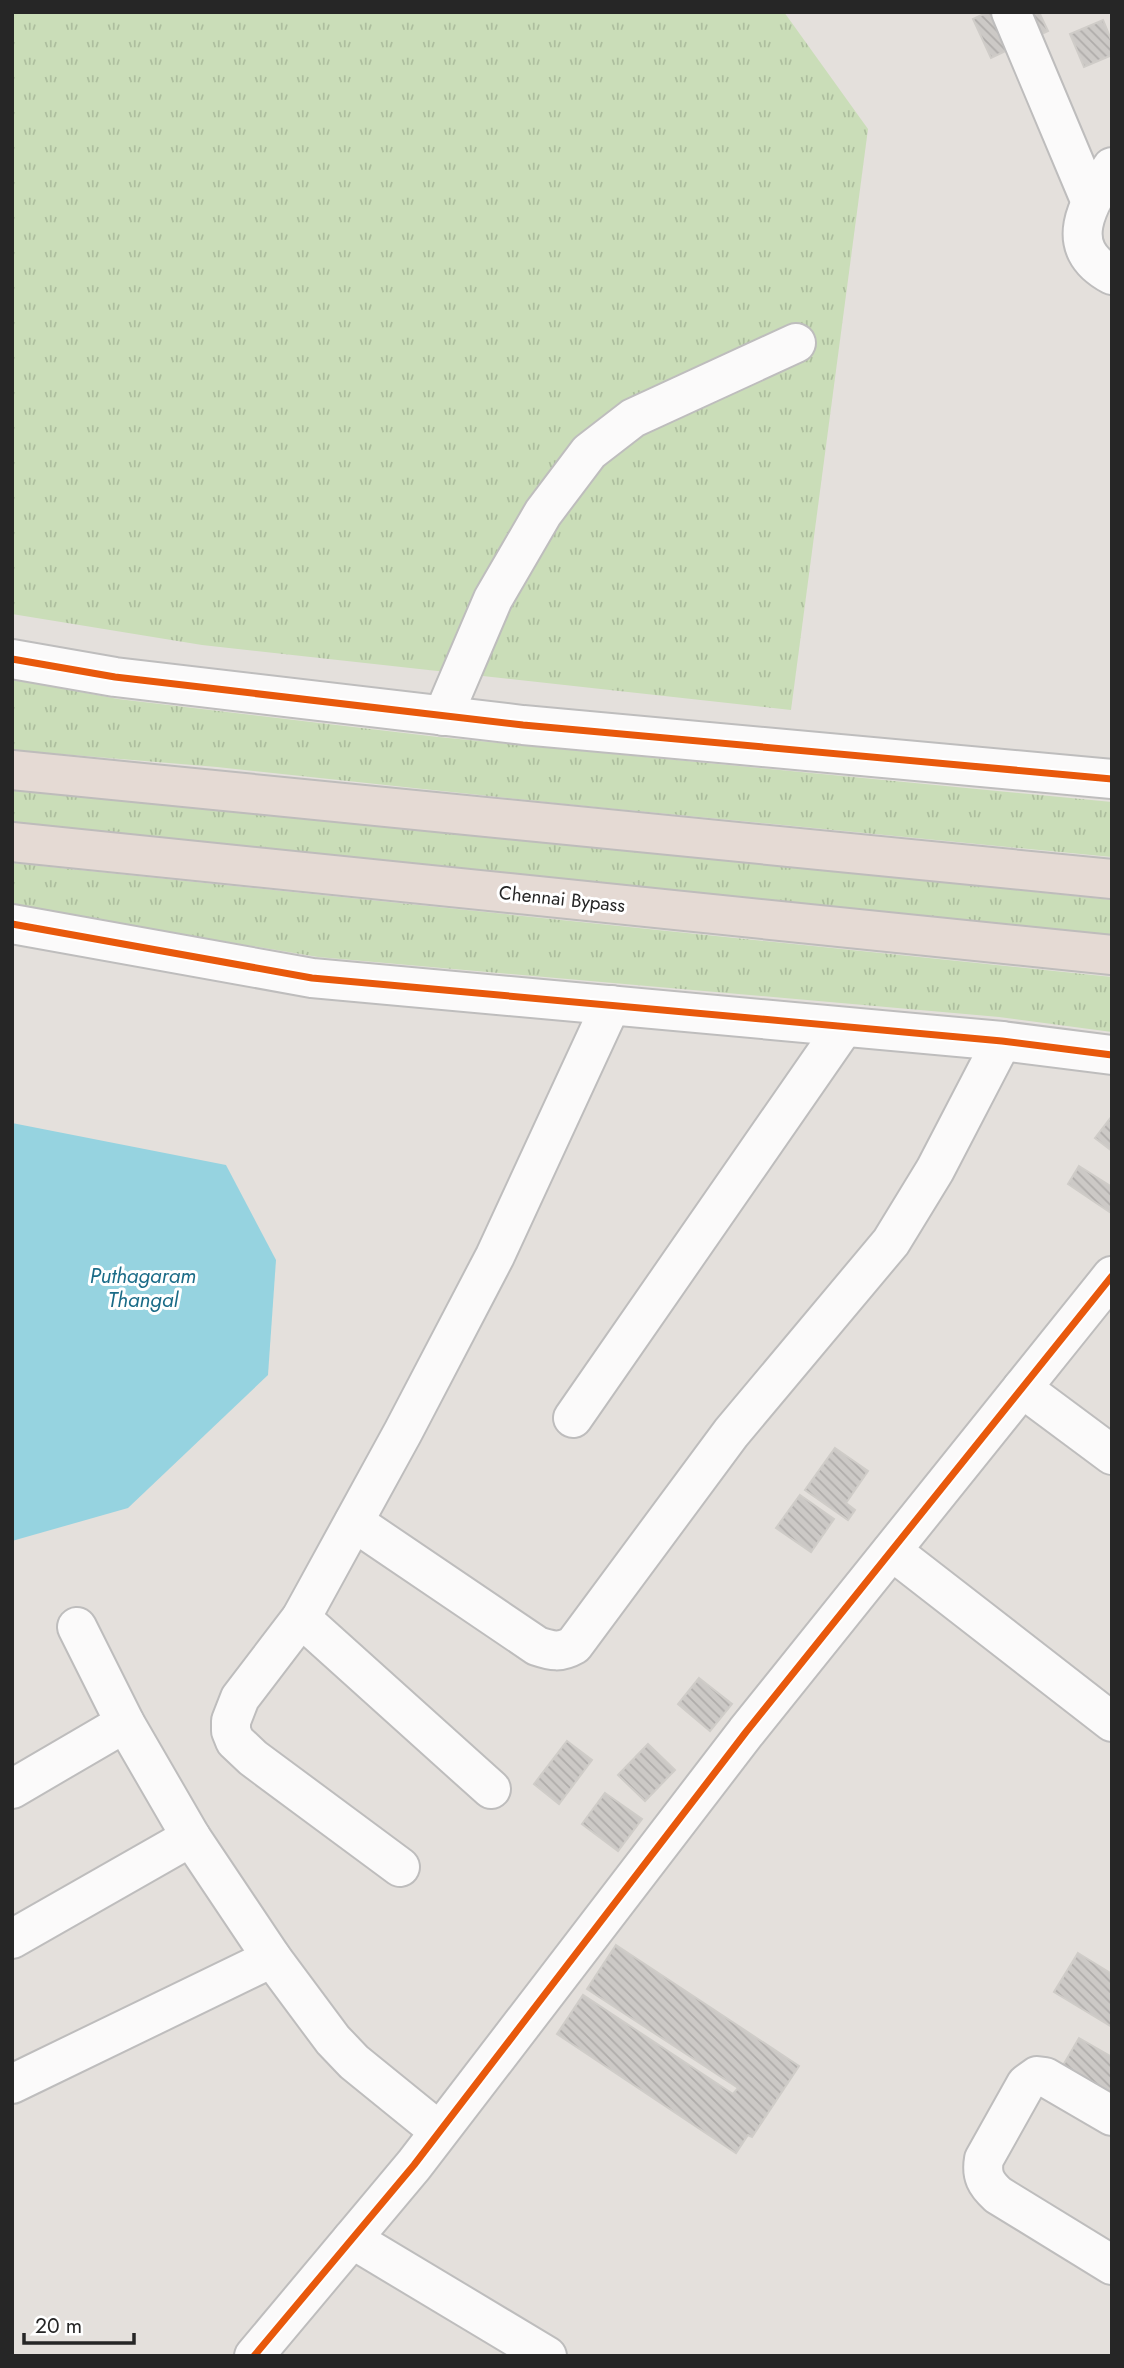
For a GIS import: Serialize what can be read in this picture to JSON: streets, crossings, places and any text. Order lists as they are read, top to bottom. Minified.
{"streets":{"highway":["Chennai Bypass"]},"water":["Puthagaram Thangal"],"scale_bar":"20 m"}
